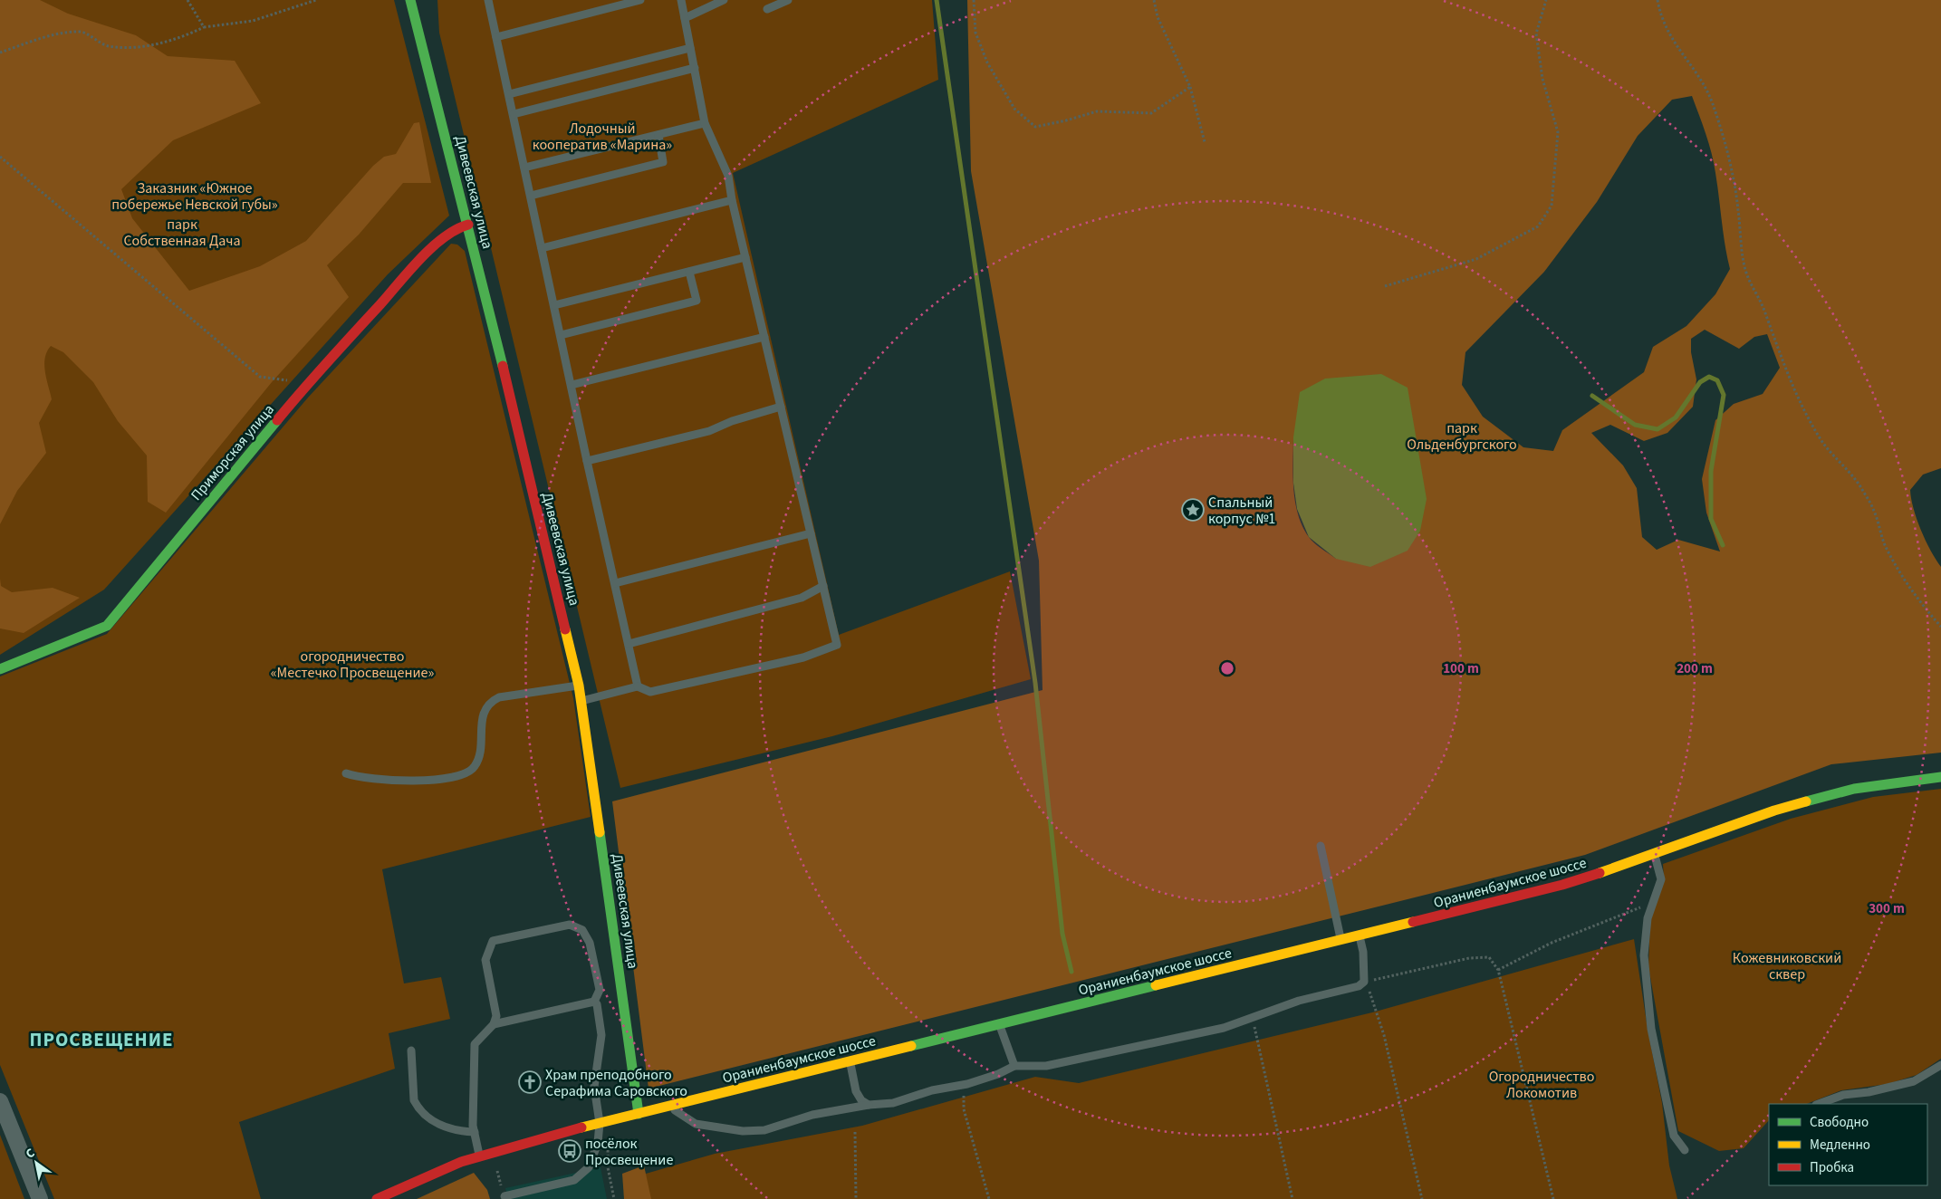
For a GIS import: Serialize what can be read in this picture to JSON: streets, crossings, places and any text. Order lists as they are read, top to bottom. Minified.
{"streets":{"street":["Дивеевская улица","Приморская улица","Ораниенбаумское шоссе"]},"crossings":[["Дивеевская улица","Приморская улица"],["Дивеевская улица","Ораниенбаумское шоссе"]],"districts":["ПРОСВЕЩЕНИЕ"],"parks":["Лодочный кооператив «Марина»","Заказник «Южное побережье Невской губы»","парк Собственная Дача","парк Ольденбургского","огородничество «Местечко Просвещение»","Кожевниковский сквер","Огородничество Локомотив"],"places":{"place":["Спальный корпус №1"],"church":["Храм преподобного Серафима Саровского"],"bus stop":["посёлок Просвещение"]},"legend":["Свободно","Медленно","Пробка"],"north":"top left","rings":["100 m","200 m","300 m"]}
